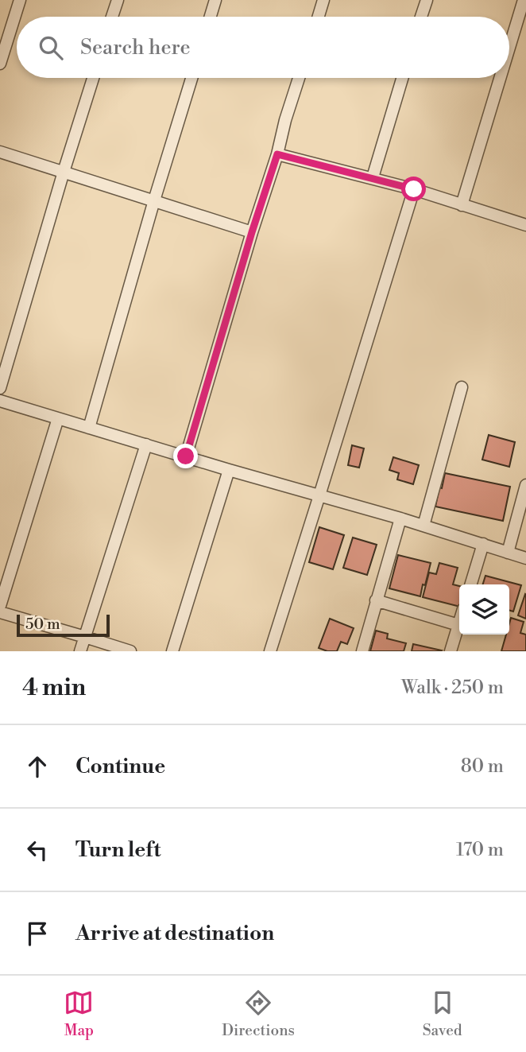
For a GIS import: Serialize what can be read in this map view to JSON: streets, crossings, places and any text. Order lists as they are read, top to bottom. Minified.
{"scale_bar":"50 m","page":{"search":"Search here","scale":"50 m","heading":["4 min","Walk · 250 m"],"list":[["Continue","80 m"],["Turn left","170 m"],"Arrive at destination"],"nav":["Map","Directions","Saved"]}}
